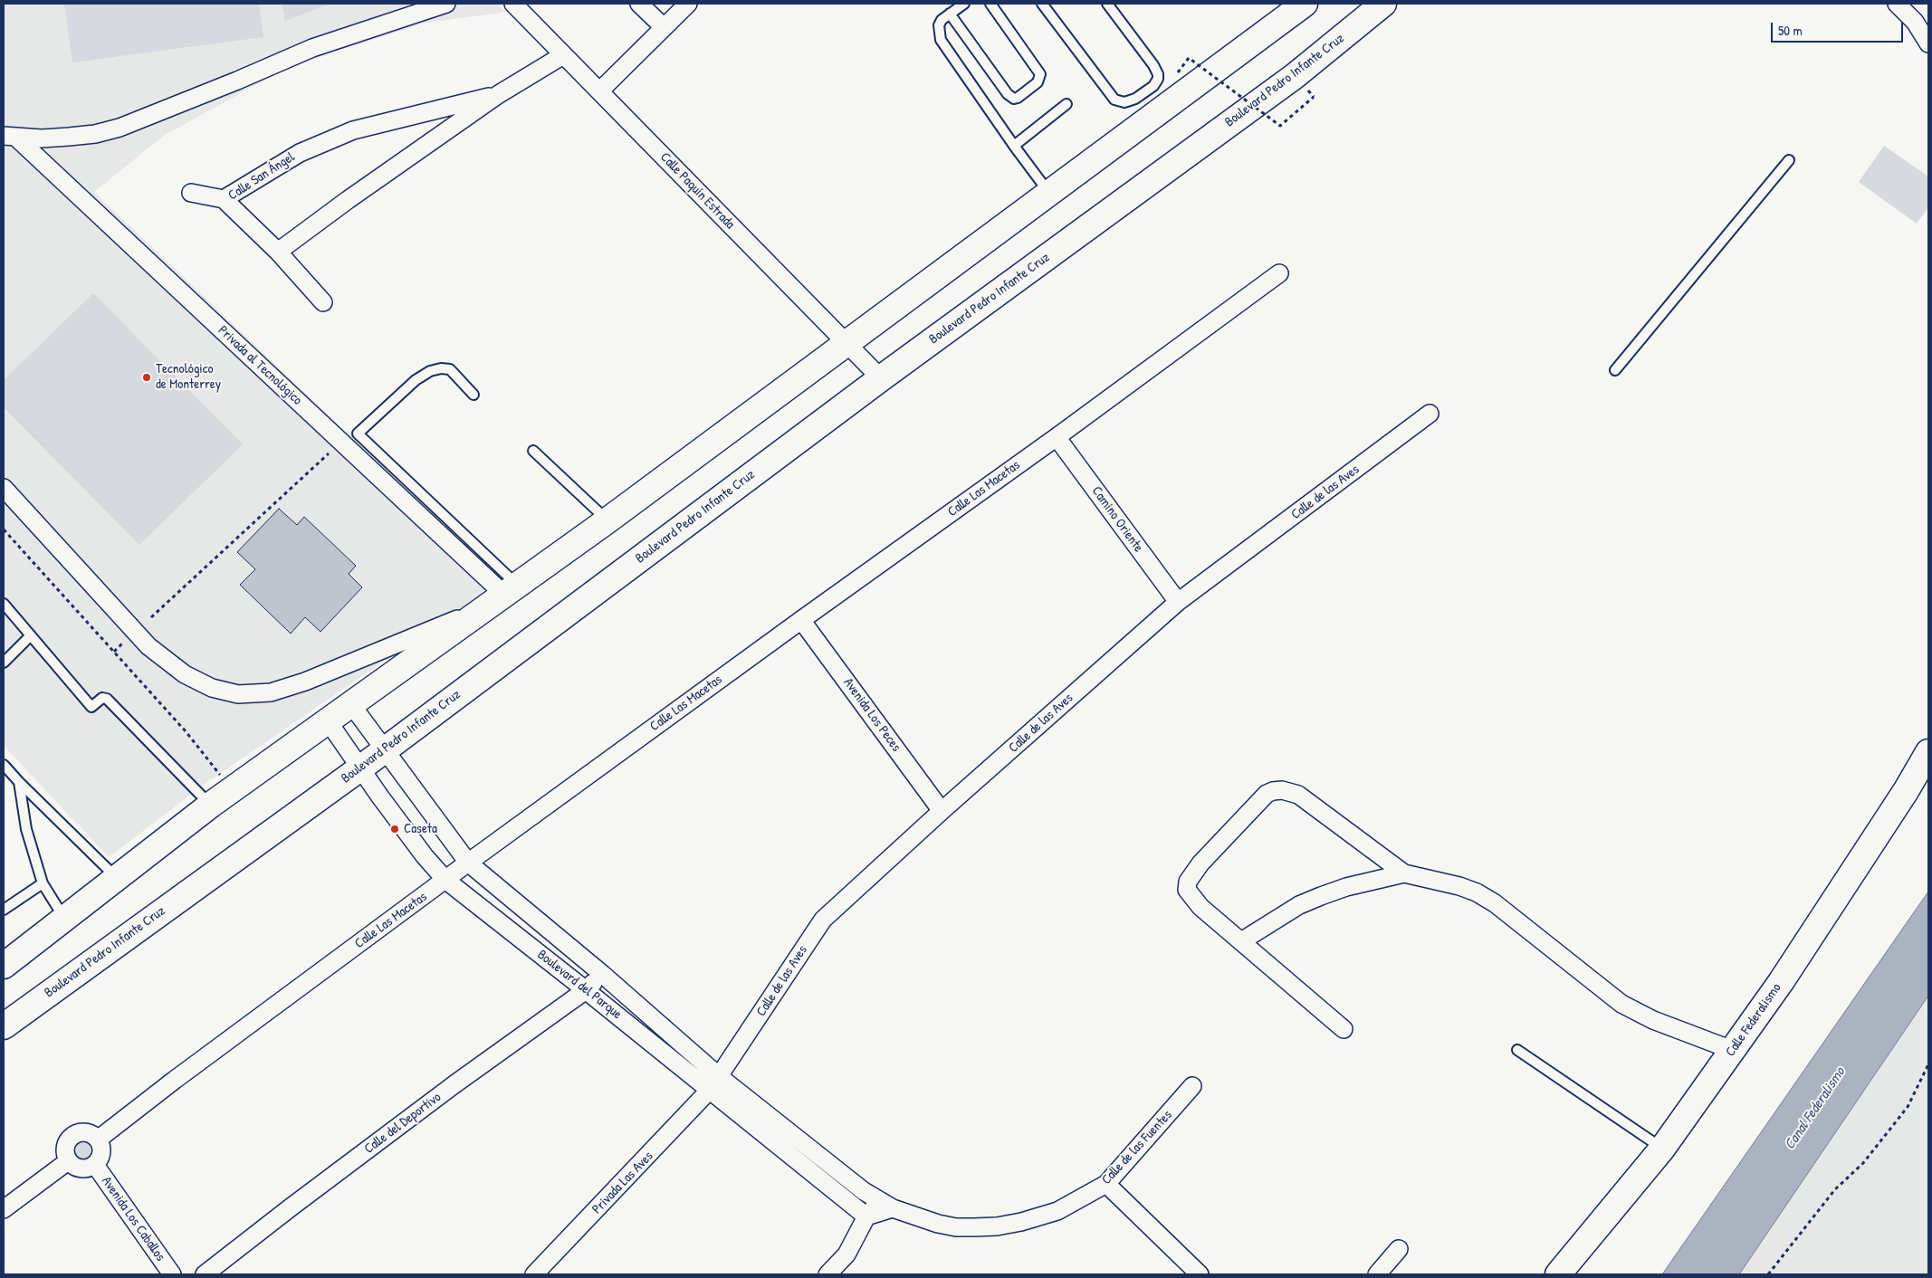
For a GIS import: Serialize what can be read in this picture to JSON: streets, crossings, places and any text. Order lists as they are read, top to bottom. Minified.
{"streets":{"main road":["Boulevard Pedro Infante Cruz","Calle Federalismo"],"street":["Calle San Ángel","Calle Paquín Estrada","Privada al Tecnológico","Calle Las Macetas","Calle de las Aves","Camino Oriente","Avenida Los Peces","Boulevard del Parque","Calle del Deportivo","Calle de las Fuentes","Privada Las Aves","Avenida Los Caballos"]},"crossings":[["Boulevard Pedro Infante Cruz","Calle Paquín Estrada"],["Boulevard Pedro Infante Cruz","Boulevard del Parque"],["Calle San Ángel","Calle Paquín Estrada"],["Calle Las Macetas","Camino Oriente"],["Calle Las Macetas","Avenida Los Peces"],["Calle Las Macetas","Boulevard del Parque"],["Calle Las Macetas","Avenida Los Caballos"],["Calle de las Aves","Camino Oriente"],["Calle de las Aves","Avenida Los Peces"],["Calle de las Aves","Boulevard del Parque"],["Calle de las Aves","Privada Las Aves"],["Boulevard del Parque","Calle del Deportivo"],["Boulevard del Parque","Calle de las Fuentes"],["Boulevard del Parque","Privada Las Aves"]],"water":["Canal Federalismo"],"places":["Tecnológico de Monterrey","Caseta"],"scale_bar":"50 m"}
